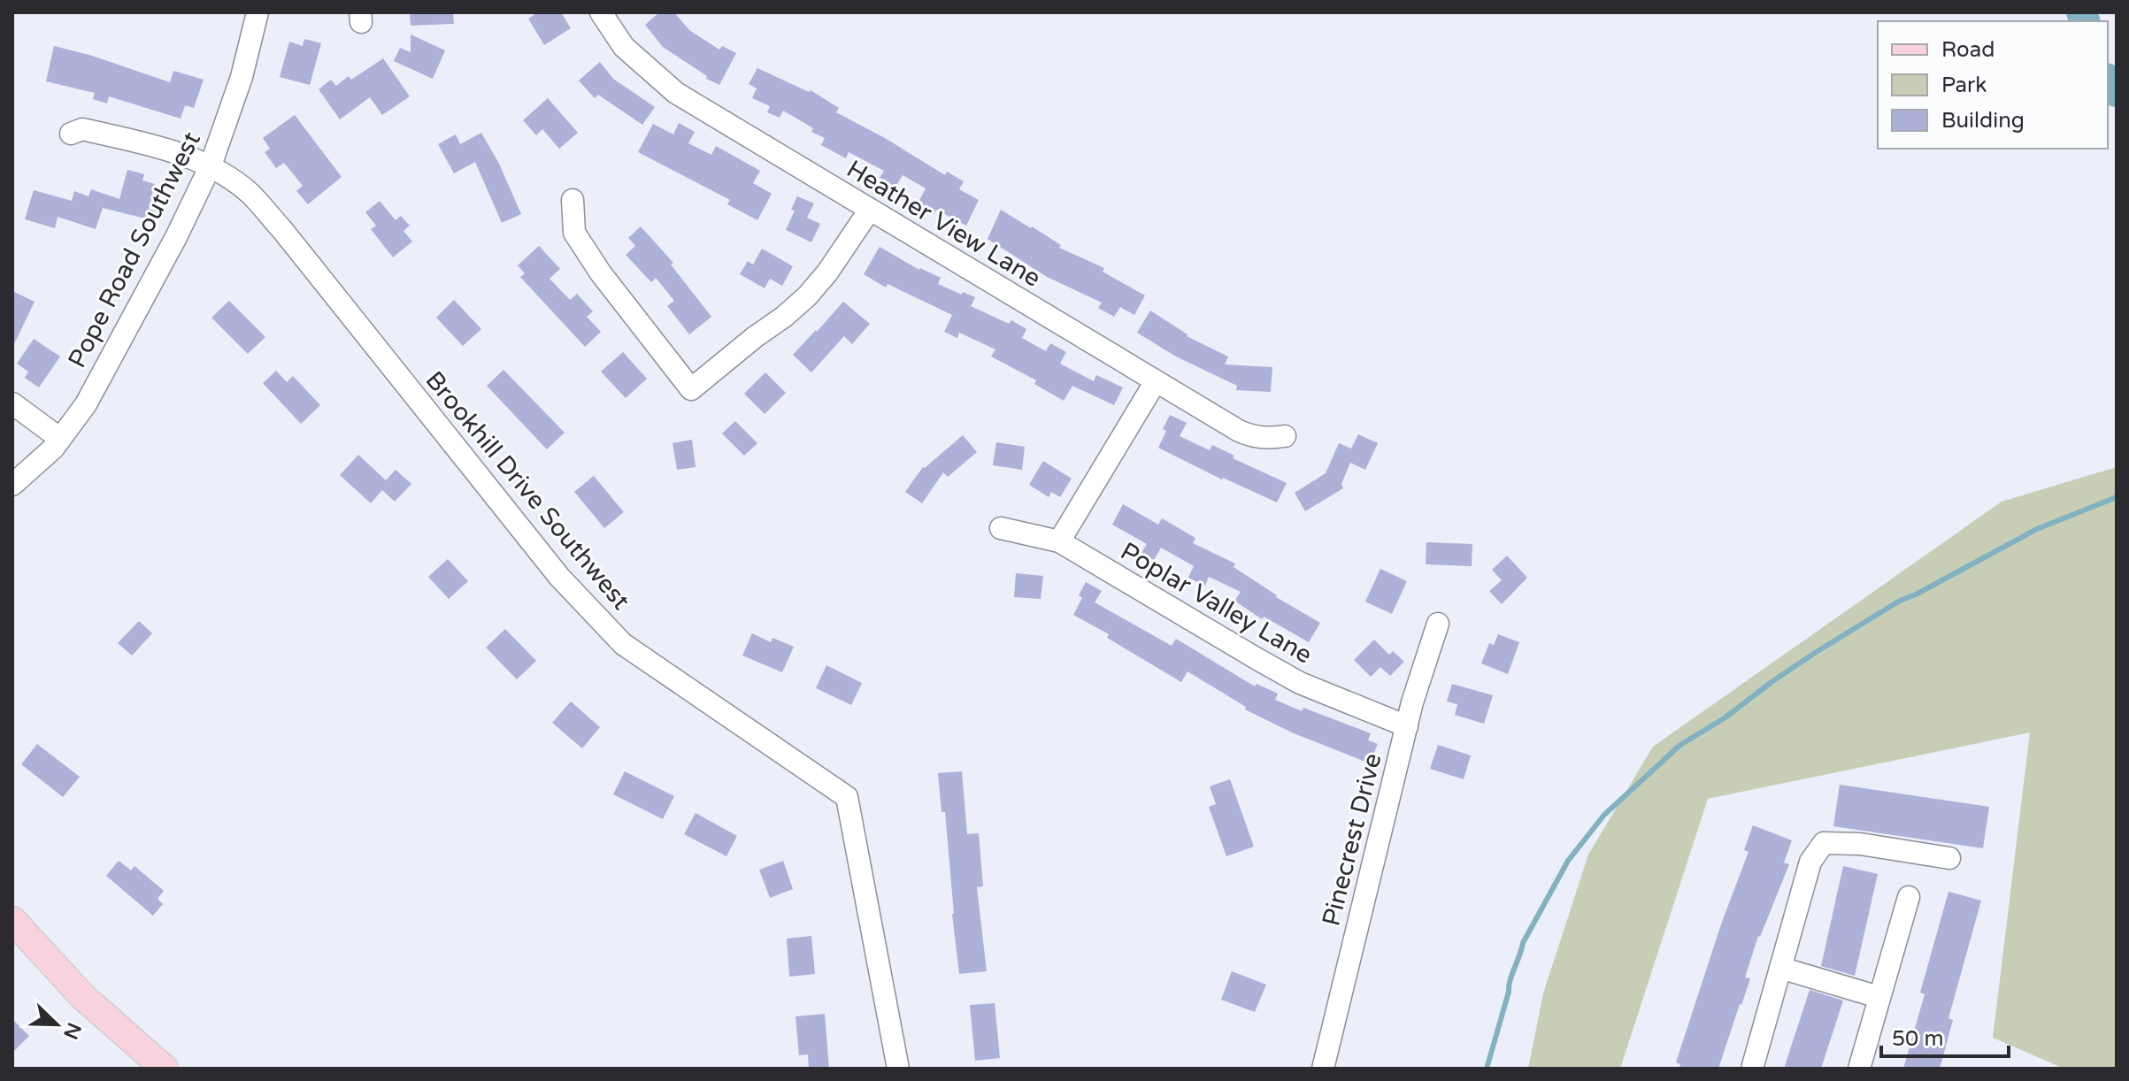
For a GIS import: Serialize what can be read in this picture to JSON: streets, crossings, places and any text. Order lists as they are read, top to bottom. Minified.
{"streets":{"street":["Heather View Lane","Pope Road Southwest","Brookhill Drive Southwest","Poplar Valley Lane","Pinecrest Drive"]},"crossings":[["Pope Road Southwest","Brookhill Drive Southwest"],["Poplar Valley Lane","Pinecrest Drive"]],"legend":["Road","Park","Building"],"scale_bar":"50 m","north":"bottom right"}
